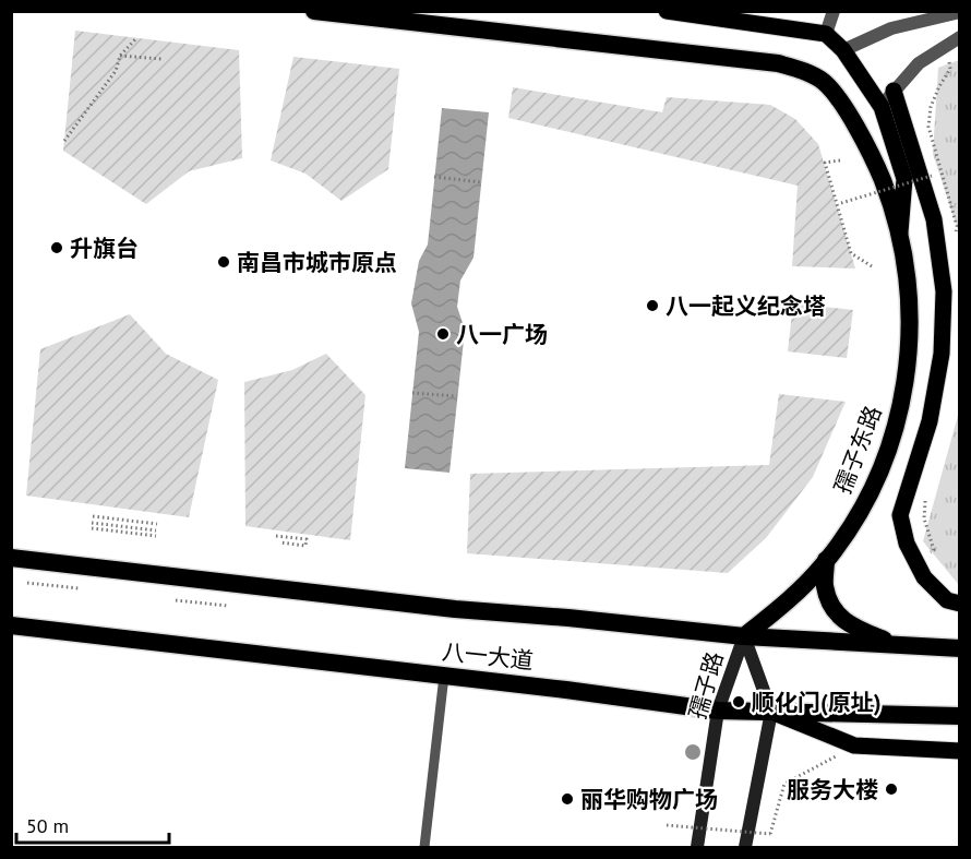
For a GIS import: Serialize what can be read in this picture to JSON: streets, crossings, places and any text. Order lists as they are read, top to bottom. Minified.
{"streets":{"highway":["孺子东路","八一大道"],"main road":["孺子路"]},"crossings":[["孺子东路","八一大道"],["孺子东路","孺子路"],["八一大道","孺子路"]],"places":["升旗台","南昌市城市原点","八一起义纪念塔","八一广场","顺化门(原址)","服务大楼","丽华购物广场"],"scale_bar":"50 m"}
